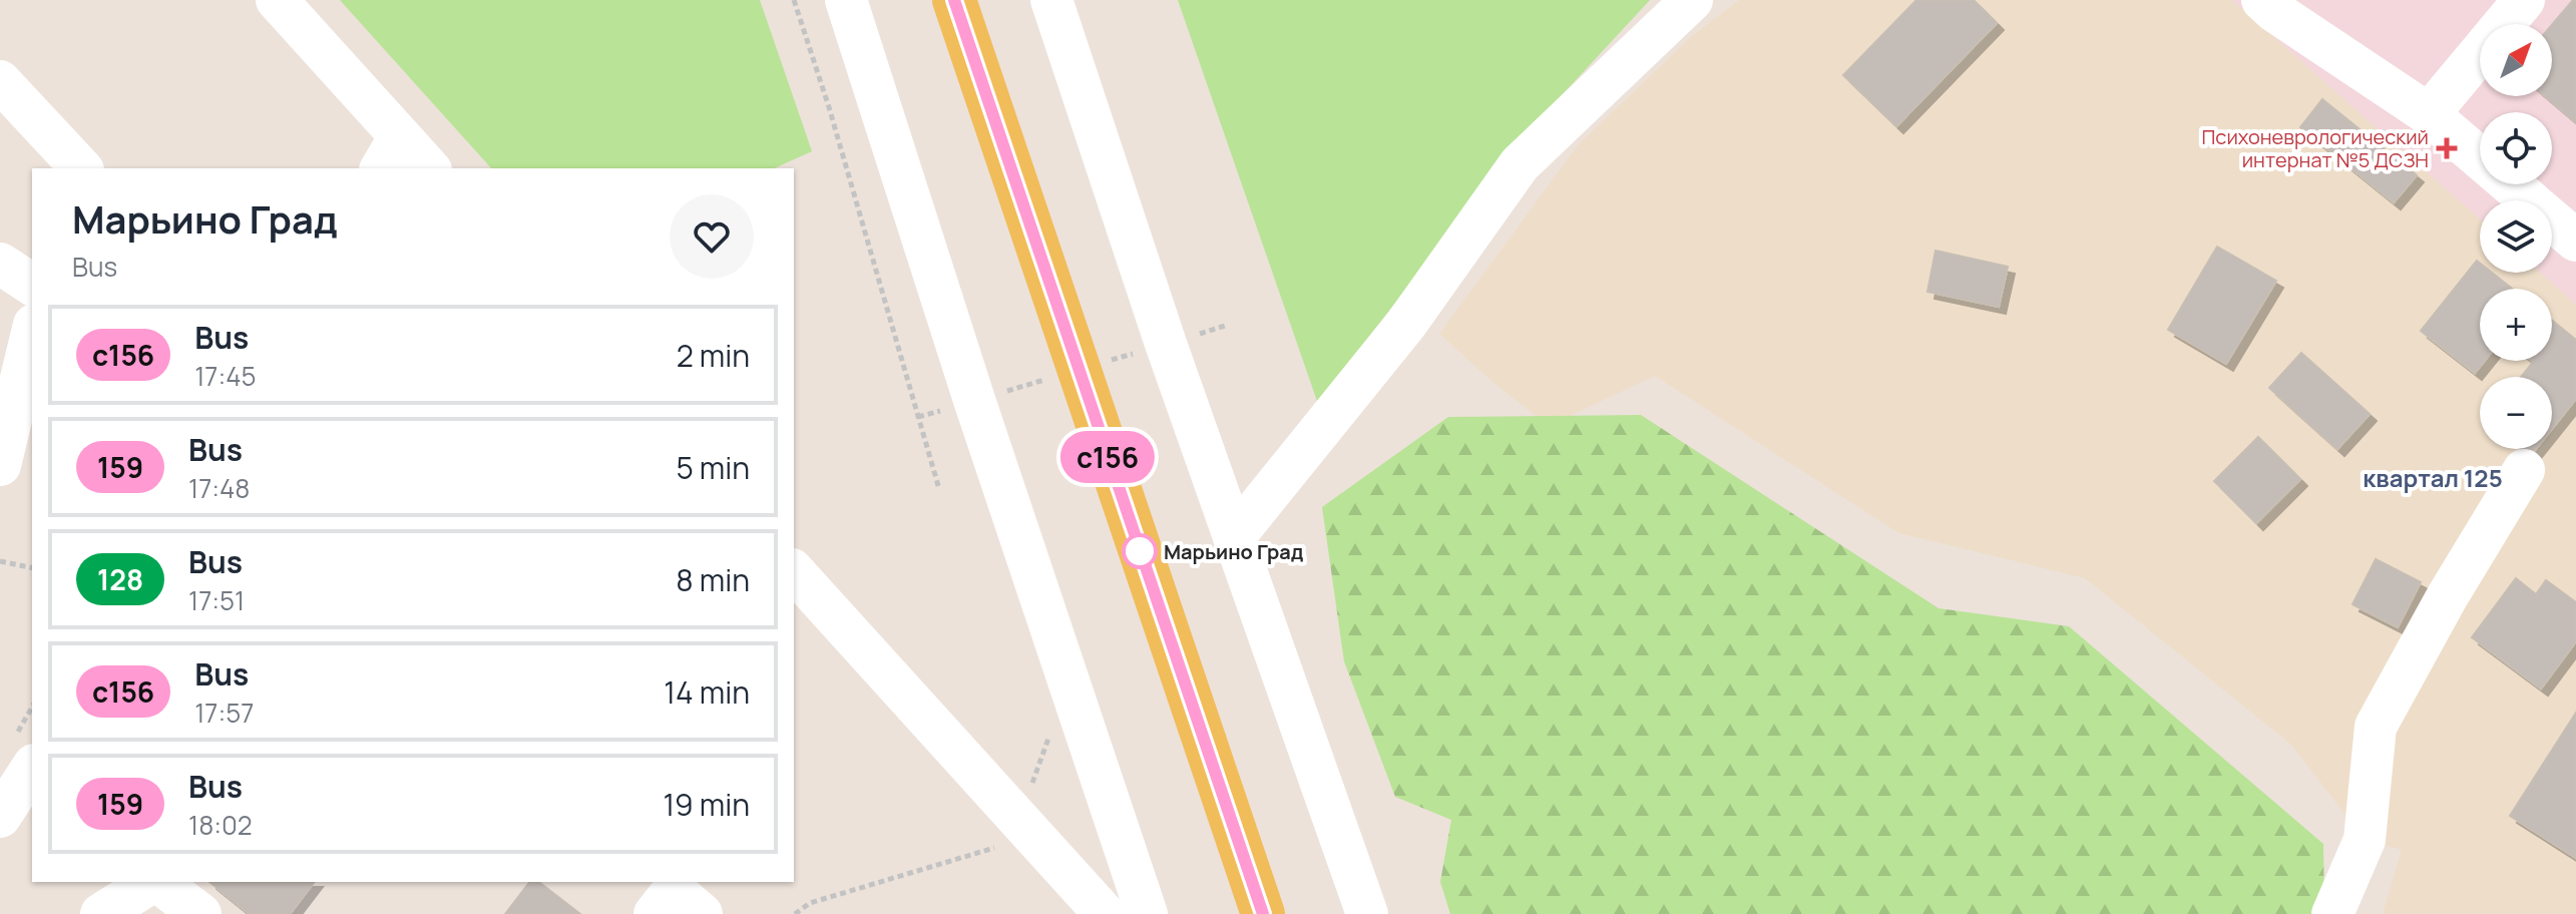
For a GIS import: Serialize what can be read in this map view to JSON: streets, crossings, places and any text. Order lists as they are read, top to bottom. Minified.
{"districts":["квартал 125"],"places":{"health":["Психоневрологический интернат №5 ДСЗН"],"other":["Марьино Град"]},"lines":["bus line с156"],"north":"top right","page":{"on_map":"с156","map_buttons":["+","−"],"heading":["Марьино Град","Bus"],"list":[{"mark":"с156","name":"Bus","note":"17:45","value":"2 min"},{"mark":"159","name":"Bus","note":"17:48","value":"5 min"},{"mark":"128","name":"Bus","note":"17:51","value":"8 min"},{"mark":"с156","name":"Bus","note":"17:57","value":"14 min"},{"mark":"159","name":"Bus","note":"18:02","value":"19 min"}]}}
